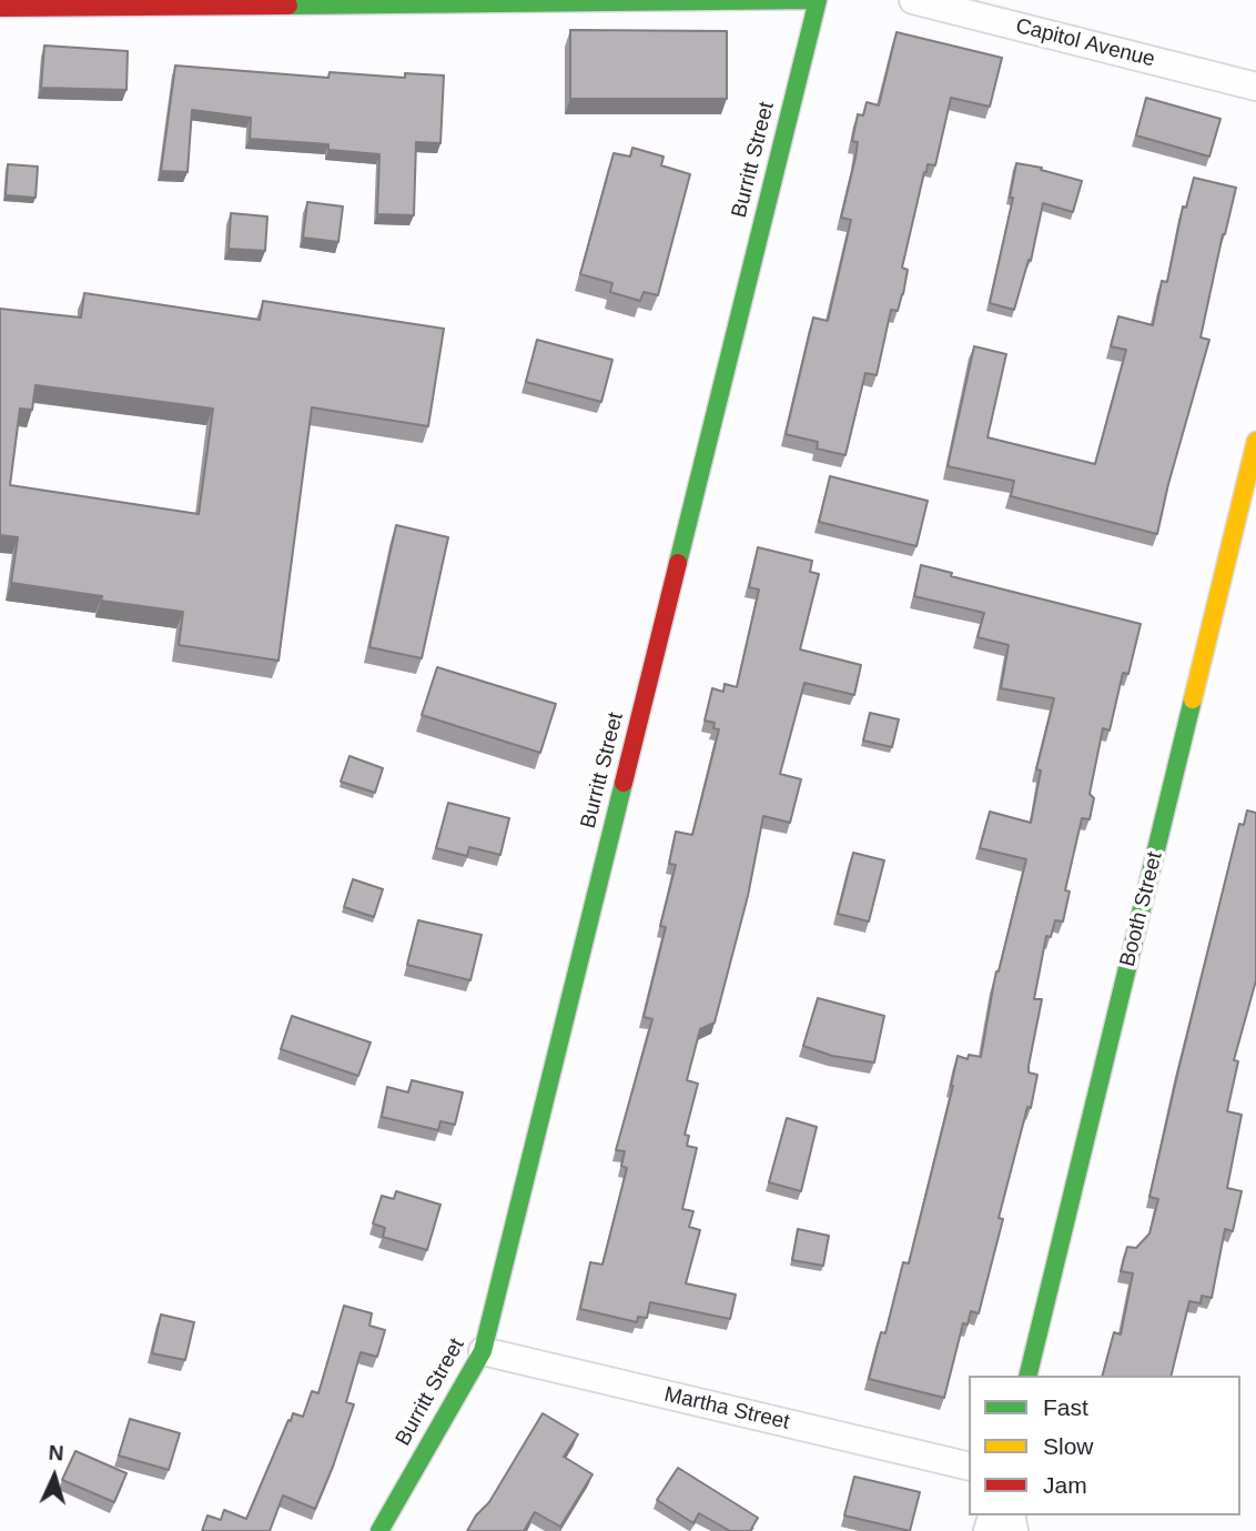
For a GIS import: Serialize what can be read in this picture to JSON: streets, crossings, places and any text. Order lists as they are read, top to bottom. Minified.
{"streets":{"street":["Capitol Avenue","Burritt Street","Booth Street","Martha Street"]},"crossings":[["Burritt Street","Martha Street"]],"legend":["Fast","Slow","Jam"],"north":"top"}
